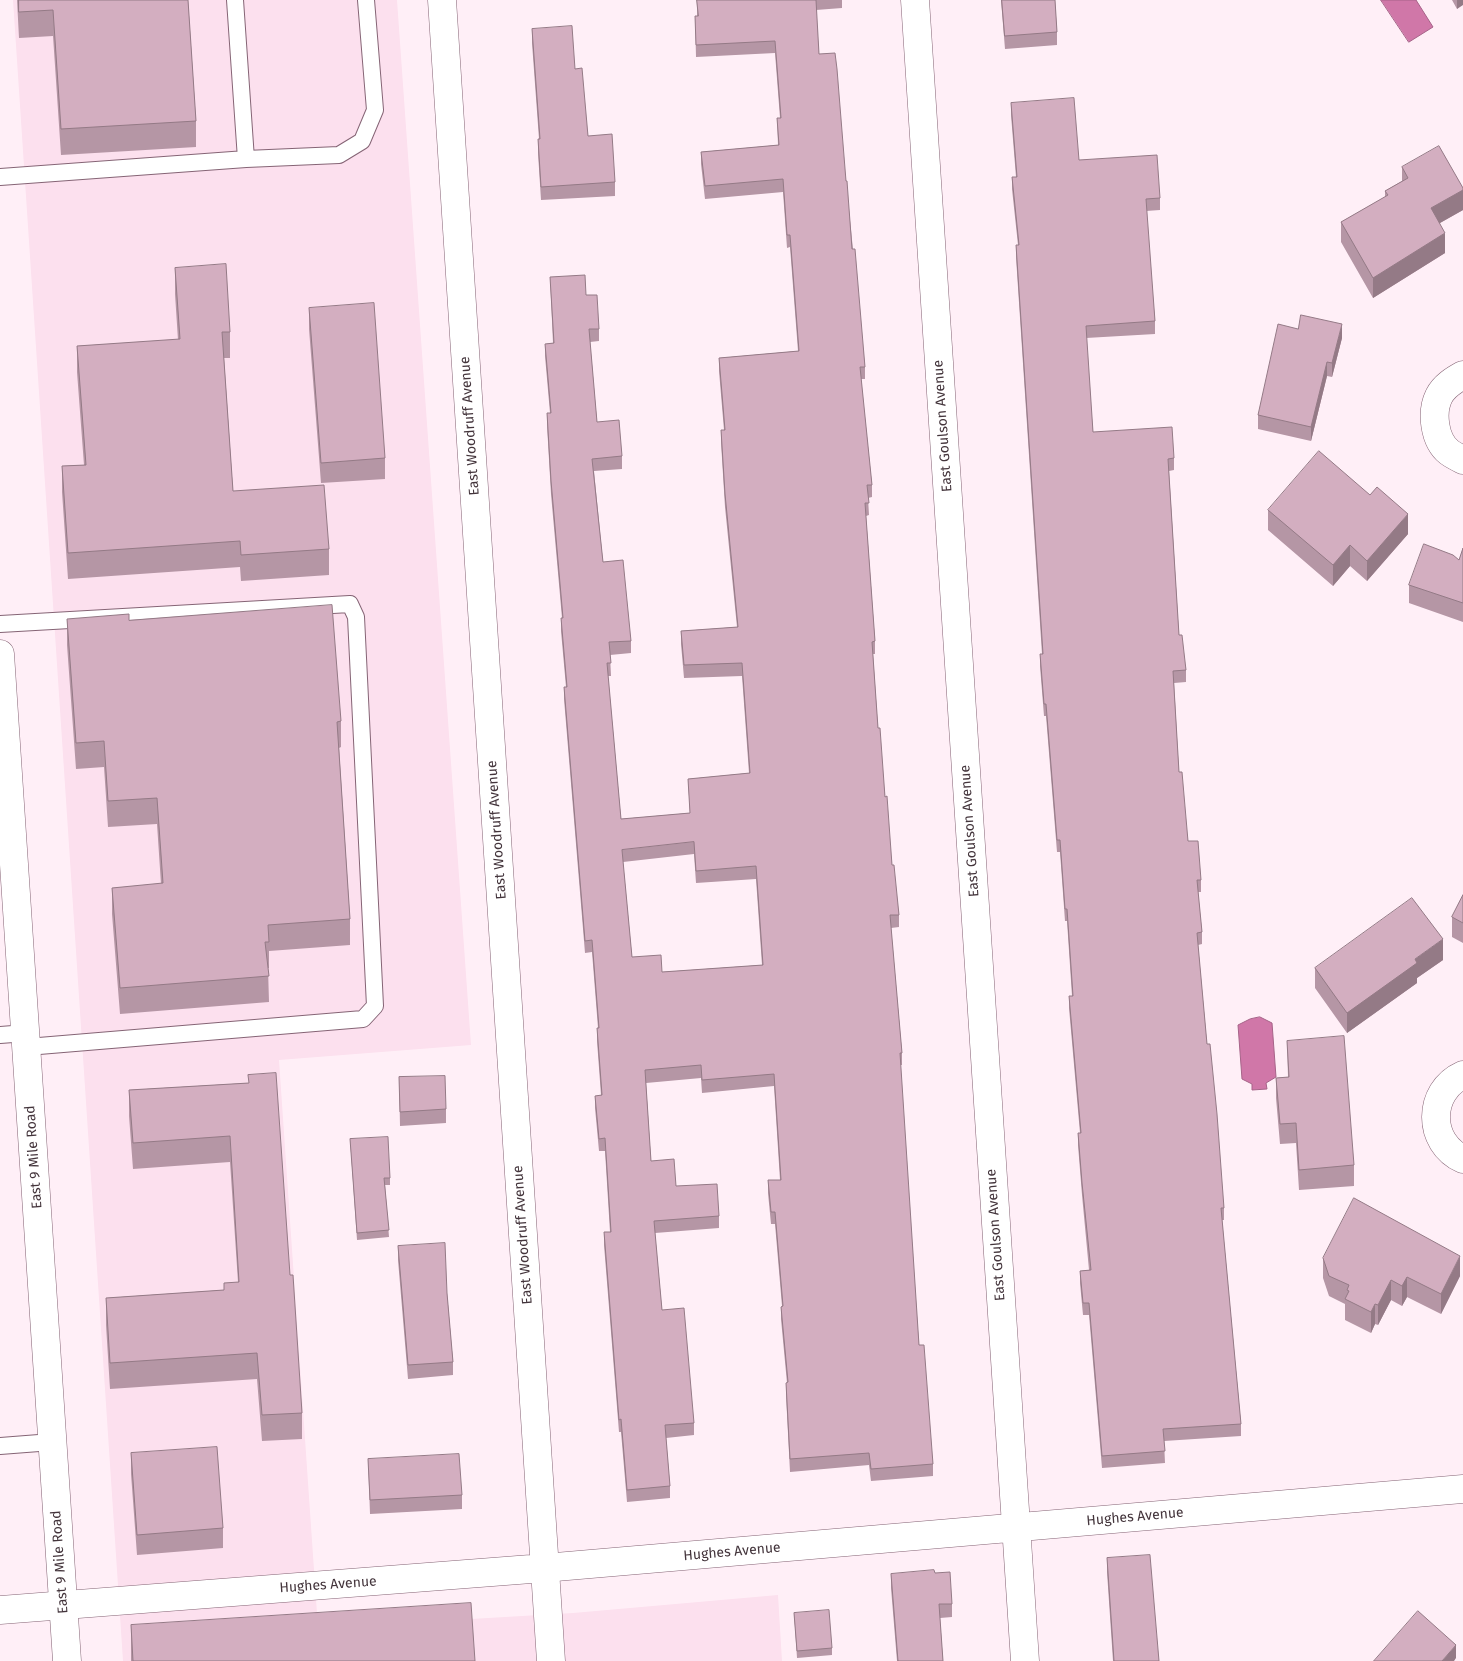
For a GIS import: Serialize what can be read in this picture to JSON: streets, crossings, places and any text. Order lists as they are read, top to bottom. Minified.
{"streets":{"street":["East Woodruff Avenue","East Goulson Avenue","East 9 Mile Road","Hughes Avenue"]},"crossings":[["East Woodruff Avenue","Hughes Avenue"],["East Goulson Avenue","Hughes Avenue"],["East 9 Mile Road","Hughes Avenue"]]}
